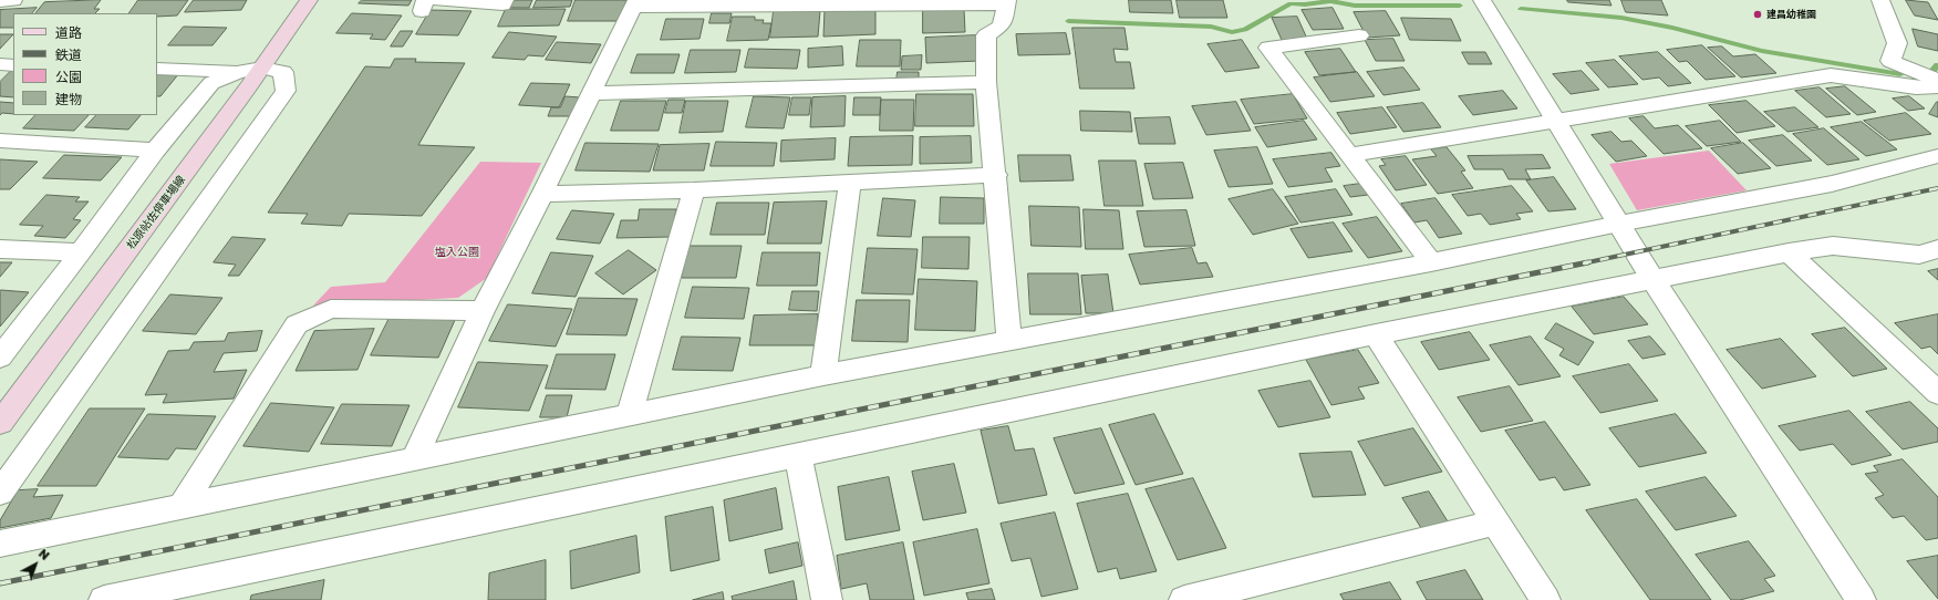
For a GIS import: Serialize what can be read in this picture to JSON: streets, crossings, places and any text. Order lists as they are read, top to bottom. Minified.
{"streets":{"main road":["松原帖佐停車場線"]},"parks":["塩入公園"],"places":["建昌幼稚園"],"legend":["道路","鉄道","公園","建物"],"north":"top right"}
